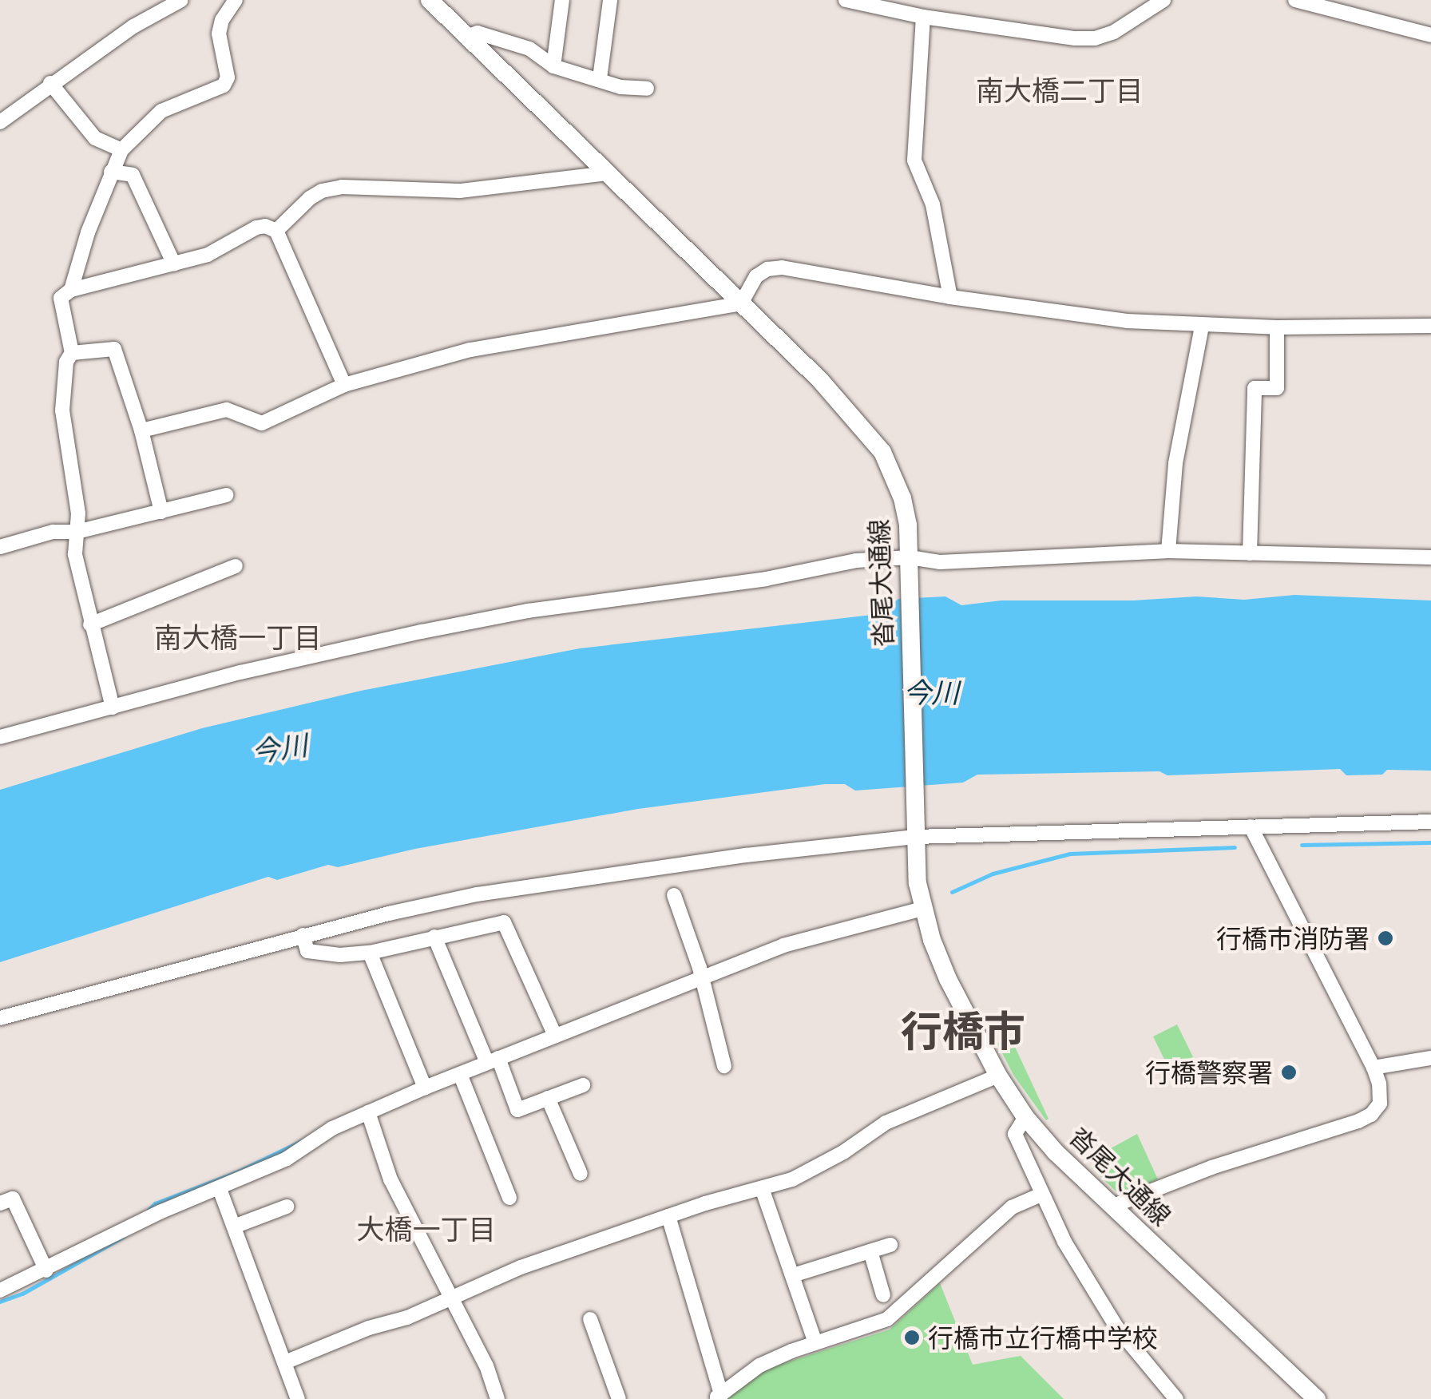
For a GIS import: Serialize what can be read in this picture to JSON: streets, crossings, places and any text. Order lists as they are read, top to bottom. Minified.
{"streets":{"main road":["沓尾大通線"]},"districts":["南大橋二丁目","南大橋一丁目","行橋市","大橋一丁目"],"water":["今川"],"places":["行橋市消防署","行橋警察署","行橋市立行橋中学校"]}
